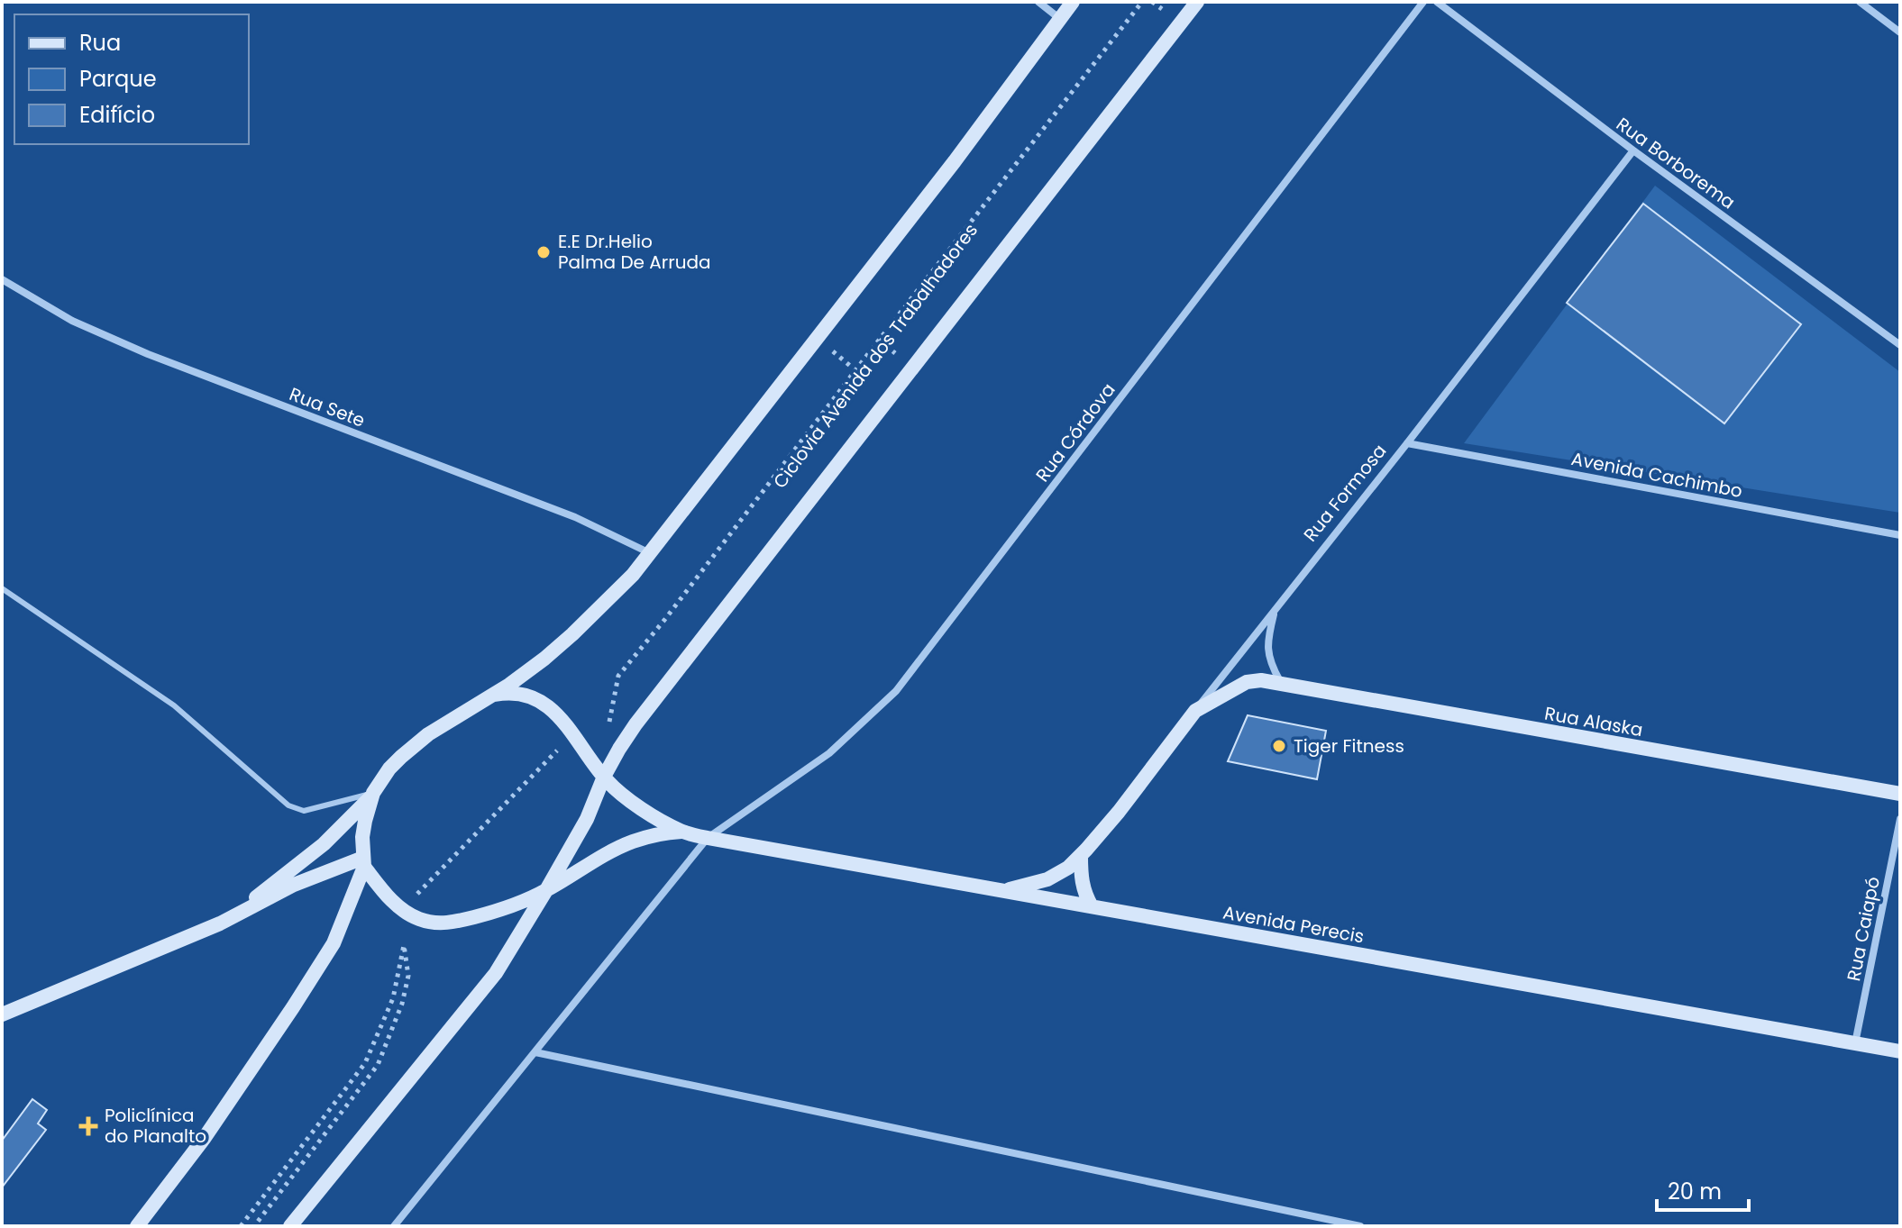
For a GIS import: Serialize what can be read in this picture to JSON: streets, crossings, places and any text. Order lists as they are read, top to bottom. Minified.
{"streets":{"main road":["Rua Formosa","Rua Alaska","Avenida Perecis"],"street":["Rua Borborema","Rua Sete","Rua Córdova","Avenida Cachimbo","Rua Caiapó"],"path":["Ciclovia Avenida dos Trabalhadores"]},"crossings":[["Rua Borborema","Rua Formosa"],["Rua Córdova","Avenida Perecis"],["Avenida Cachimbo","Rua Formosa"],["Rua Formosa","Rua Alaska"],["Rua Formosa","Avenida Perecis"],["Avenida Perecis","Rua Caiapó"]],"places":{"other":["E.E Dr.Helio Palma De Arruda","Tiger Fitness"],"health":["Policlínica do Planalto"]},"legend":["Rua","Parque","Edifício"],"scale_bar":"20 m"}
